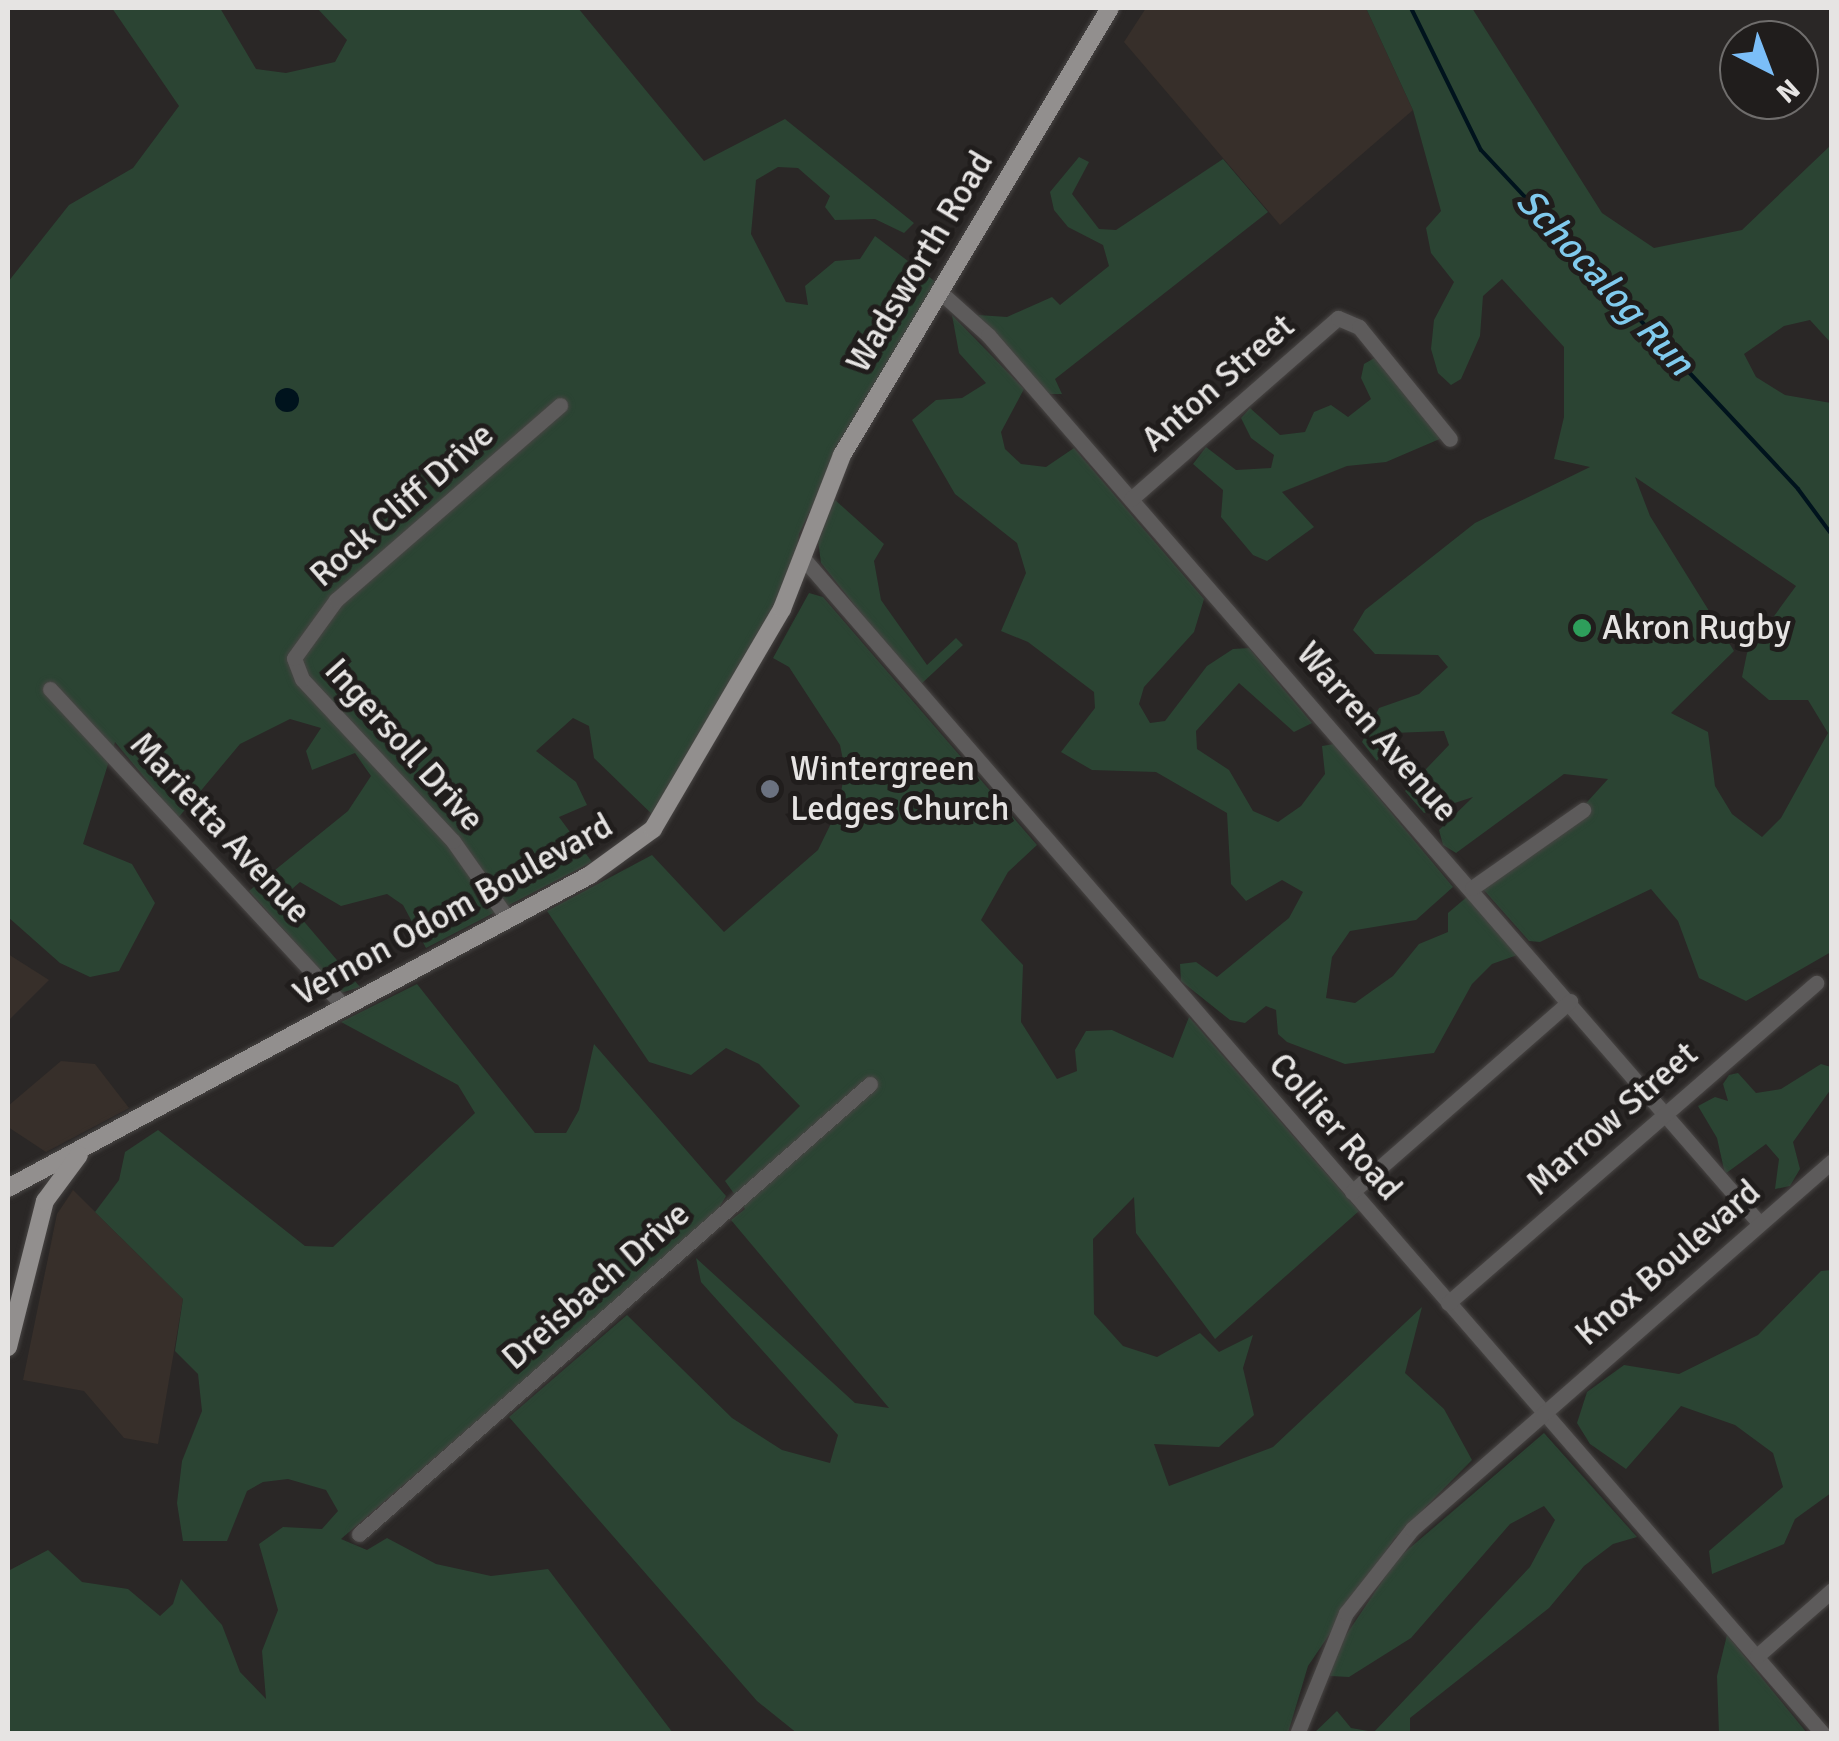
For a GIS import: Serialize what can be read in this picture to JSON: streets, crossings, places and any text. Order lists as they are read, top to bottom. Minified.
{"streets":{"main road":["Wadsworth Road","Vernon Odom Boulevard"],"street":["Anton Street","Rock Cliff Drive","Warren Avenue","Ingersoll Drive","Marietta Avenue","Marrow Street","Collier Road","Knox Boulevard","Dreisbach Drive"]},"crossings":[["Wadsworth Road","Warren Avenue"],["Wadsworth Road","Vernon Odom Boulevard"],["Wadsworth Road","Collier Road"],["Anton Street","Warren Avenue"],["Rock Cliff Drive","Ingersoll Drive"],["Warren Avenue","Marrow Street"],["Warren Avenue","Knox Boulevard"],["Ingersoll Drive","Vernon Odom Boulevard"],["Marietta Avenue","Vernon Odom Boulevard"],["Vernon Odom Boulevard","Collier Road"],["Marrow Street","Collier Road"],["Collier Road","Knox Boulevard"]],"water":["Schocalog Run"],"places":["Akron Rugby","Wintergreen Ledges Church"],"north":"bottom right"}
